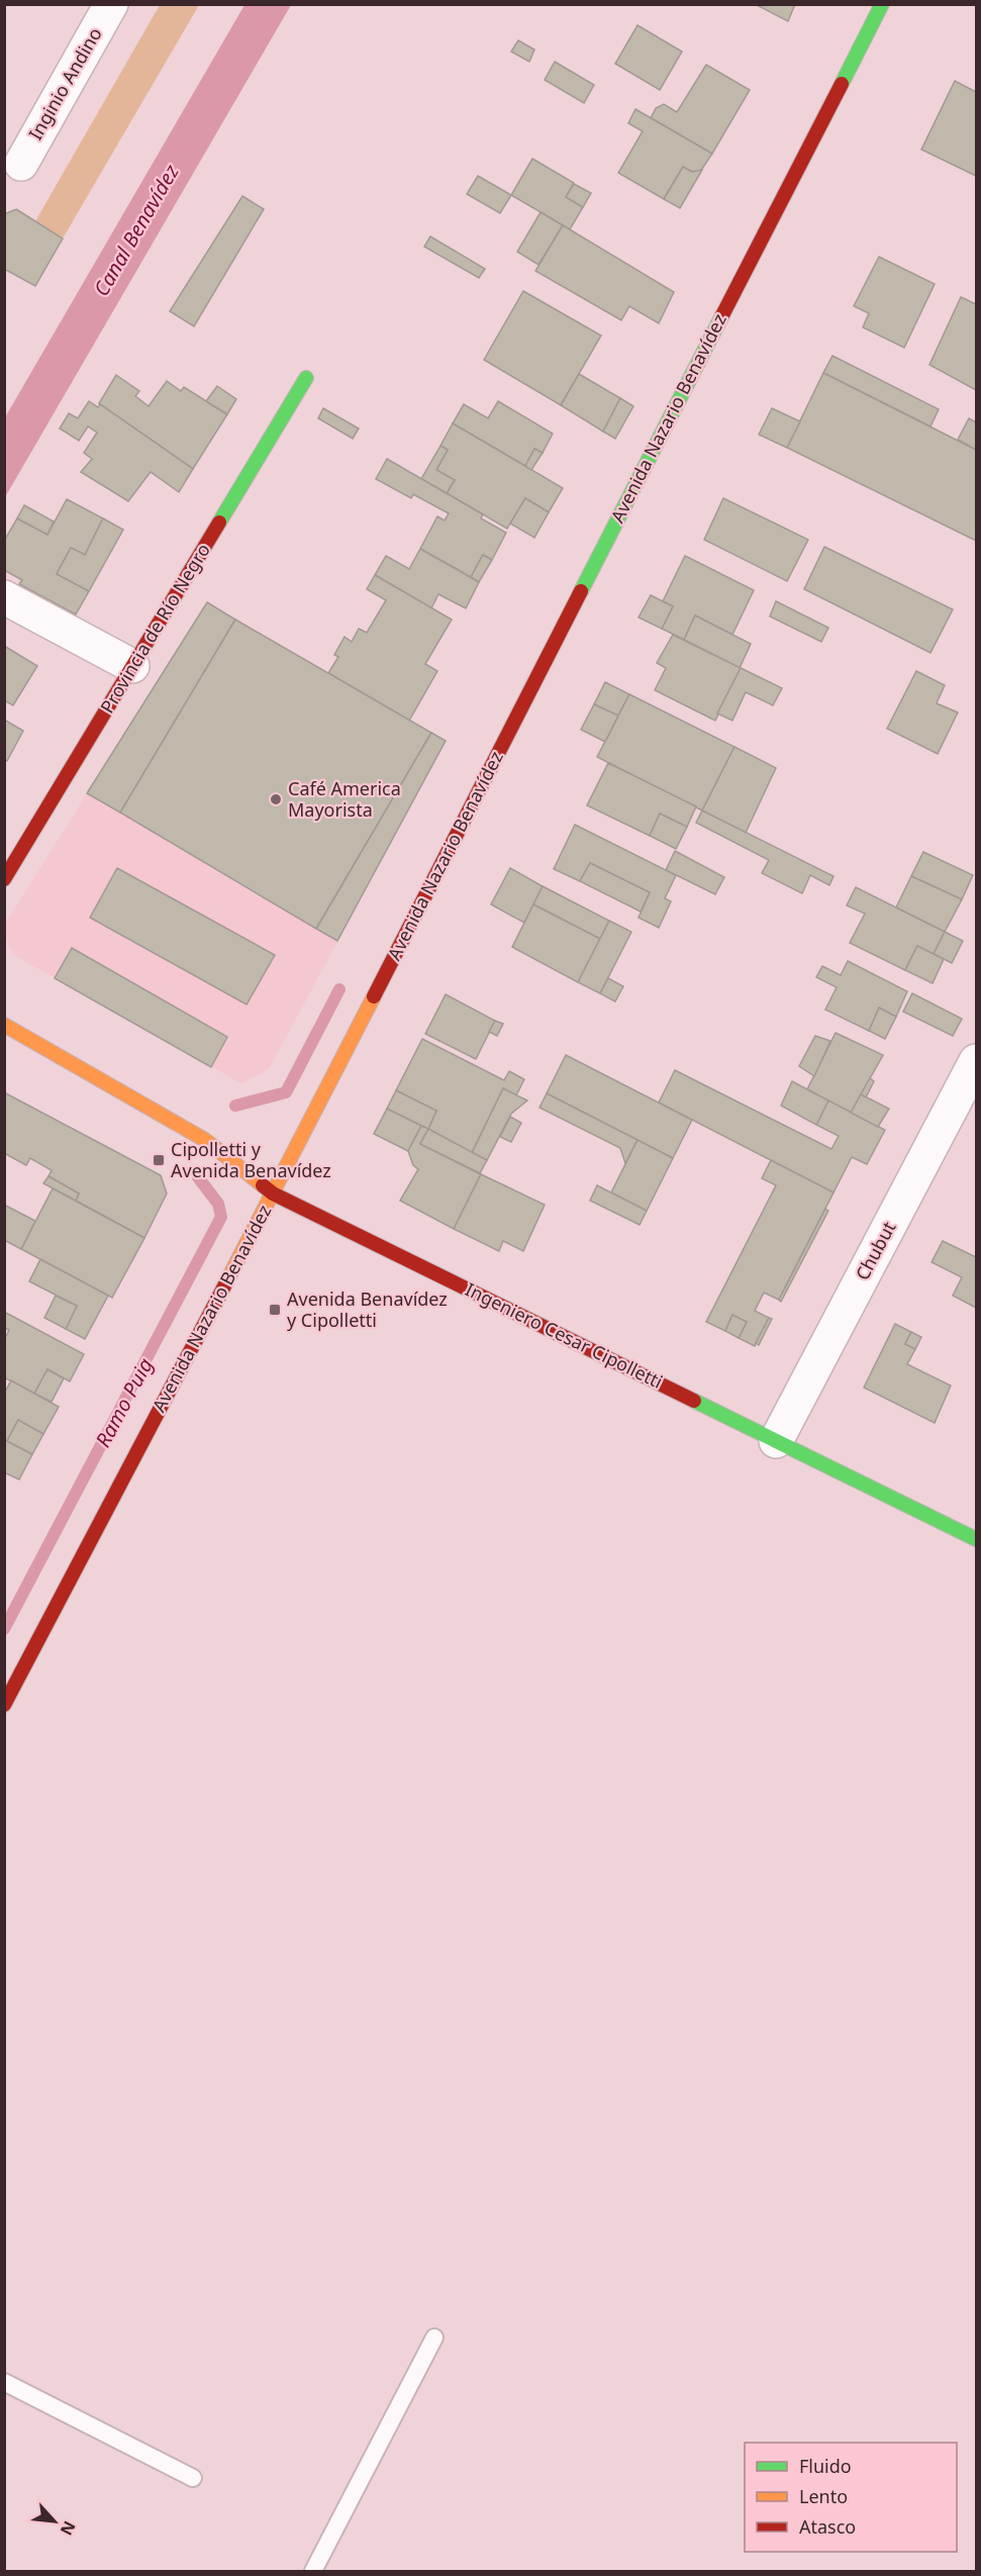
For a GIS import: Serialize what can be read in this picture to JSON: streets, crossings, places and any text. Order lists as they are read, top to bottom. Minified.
{"streets":{"main road":["Avenida Nazario Benavídez","Provincia de Río Negro","Ingeniero Cesar Cipolletti"],"street":["Inginio Andino","Chubut"]},"crossings":[["Avenida Nazario Benavídez","Ingeniero Cesar Cipolletti"],["Chubut","Ingeniero Cesar Cipolletti"]],"water":["Canal Benavídez","Ramo Puig"],"places":{"other":["Café America Mayorista"],"transit":["Cipolletti y Avenida Benavídez","Avenida Benavídez y Cipolletti"]},"legend":["Fluido","Lento","Atasco"],"north":"bottom right"}
